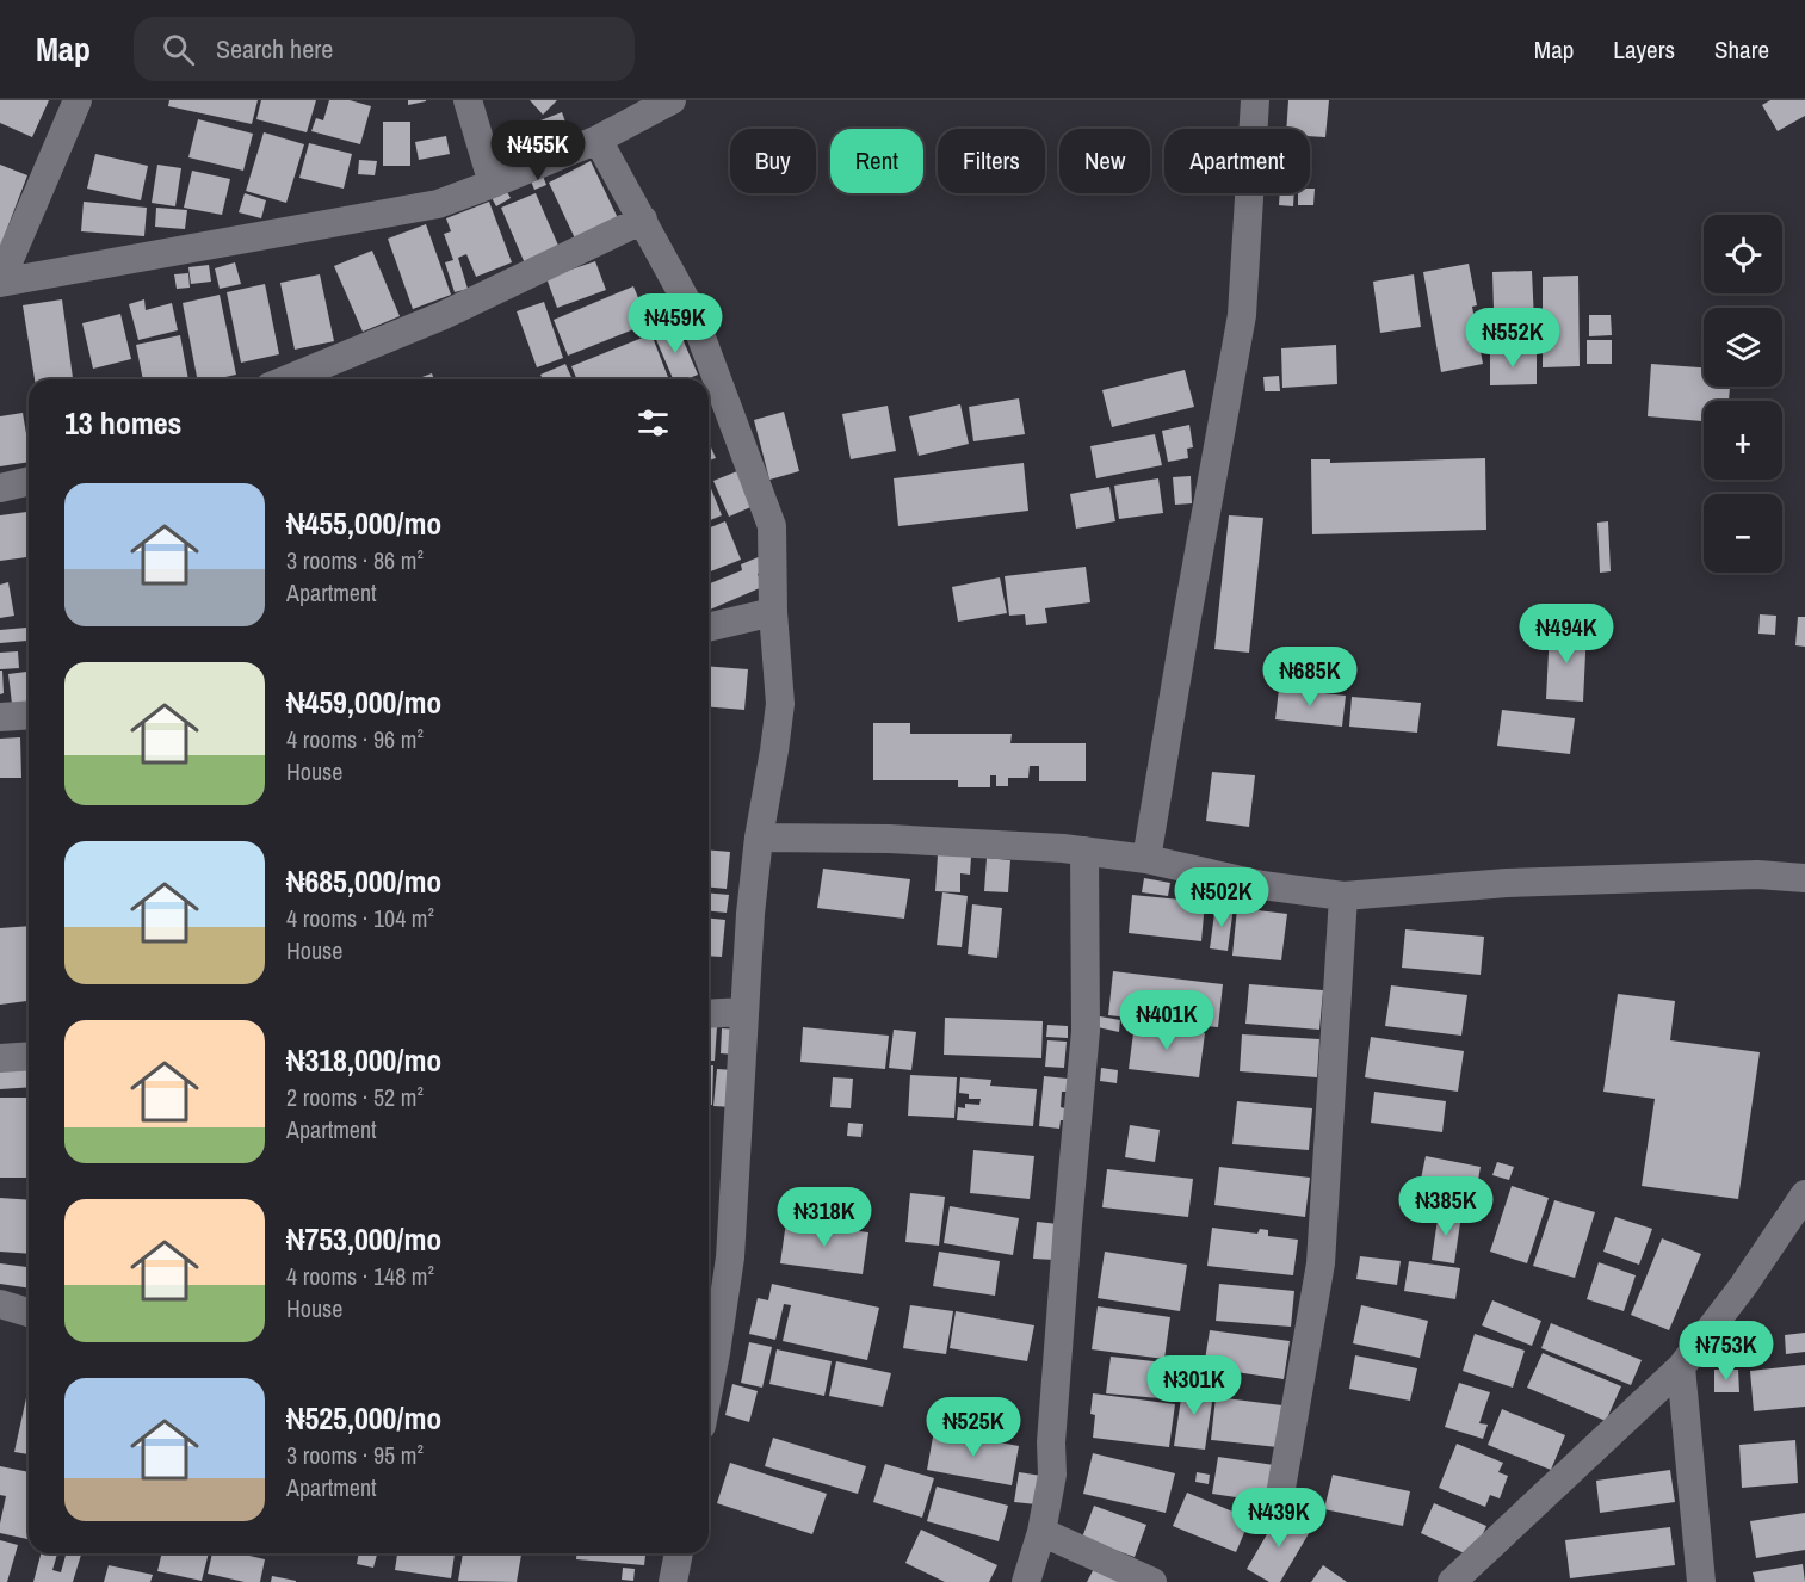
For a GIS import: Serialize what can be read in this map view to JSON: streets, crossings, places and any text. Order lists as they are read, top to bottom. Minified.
{"page":{"header":"Map","search":"Search here","nav":["Map","Layers","Share"],"price":["₦455K","₦459K","₦552K","₦494K","₦685K","₦502K","₦401K","₦385K","₦318K","₦753K","₦301K","₦525K","₦439K"],"chip":["Buy","Rent","Filters","New","Apartment"],"map_buttons":["+","−"],"heading":"13 homes","list":[{"name":"₦455,000/mo","note":"3 rooms · 86 m² · Apartment"},{"name":"₦459,000/mo","note":"4 rooms · 96 m² · House"},{"name":"₦685,000/mo","note":"4 rooms · 104 m² · House"},{"name":"₦318,000/mo","note":"2 rooms · 52 m² · Apartment"},{"name":"₦753,000/mo","note":"4 rooms · 148 m² · House"},{"name":"₦525,000/mo","note":"3 rooms · 95 m² · Apartment"}]}}
